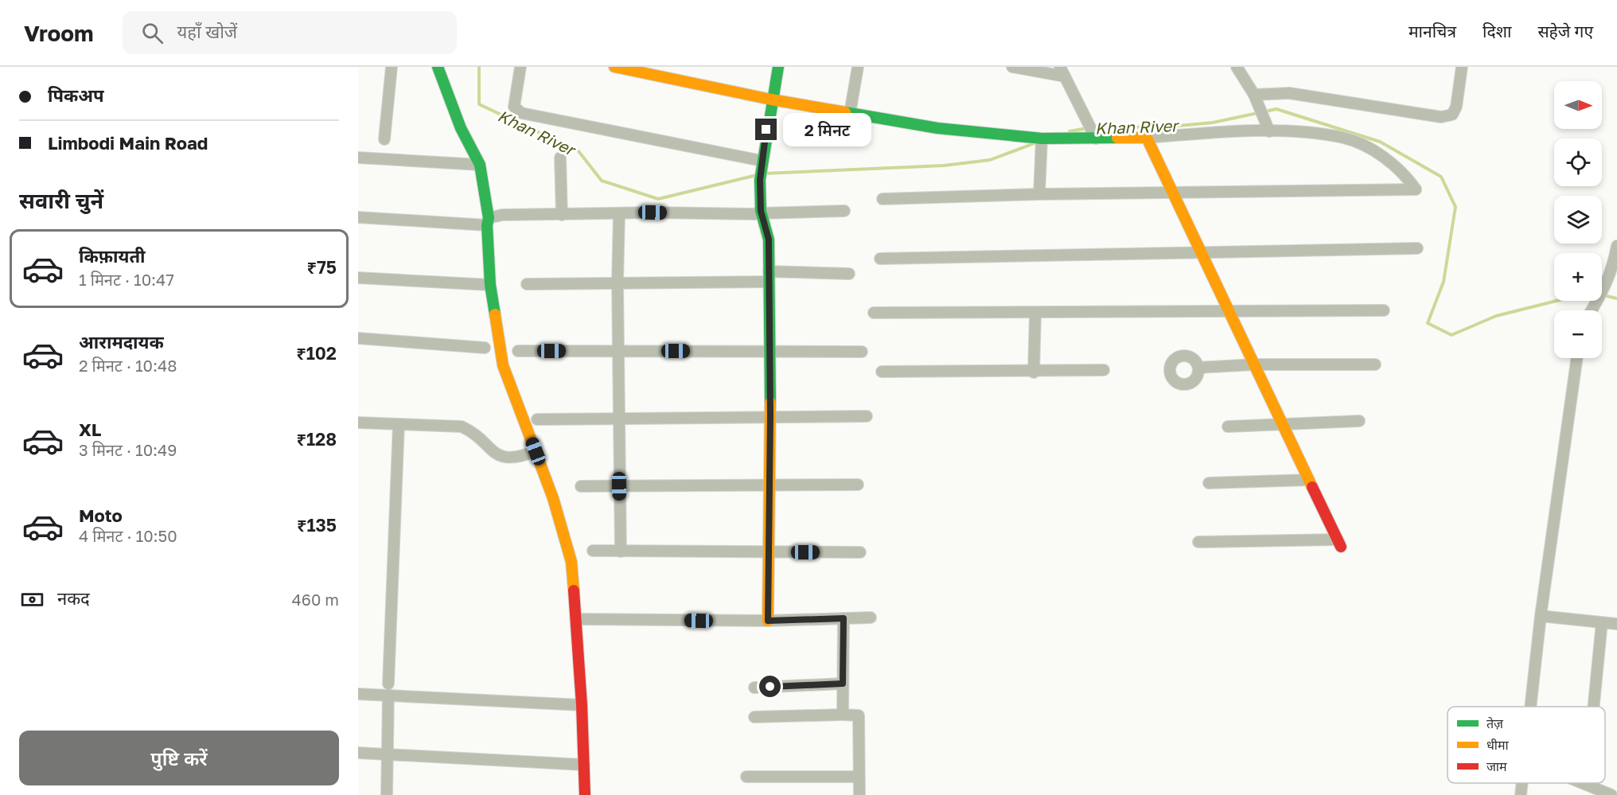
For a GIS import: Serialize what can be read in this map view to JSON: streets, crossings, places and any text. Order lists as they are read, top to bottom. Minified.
{"water":["Khan River"],"legend":["तेज़","धीमा","जाम"],"north":"right","page":{"header":"Vroom","search":"यहाँ खोजें","nav":["मानचित्र","दिशा","सहेजे गए"],"banner":["पिकअप","Limbodi Main Road"],"map_buttons":["+","−"],"bubble":"2 मिनट","heading":"सवारी चुनें","list":[{"name":"किफ़ायती","note":"1 मिनट · 10:47","value":"₹75"},{"name":"आरामदायक","note":"2 मिनट · 10:48","value":"₹102"},{"name":"XL","note":"3 मिनट · 10:49","value":"₹128"},{"name":"Moto","note":"4 मिनट · 10:50","value":"₹135"}],"pay":["नकद","460 m"],"buttons":"पुष्टि करें"}}
